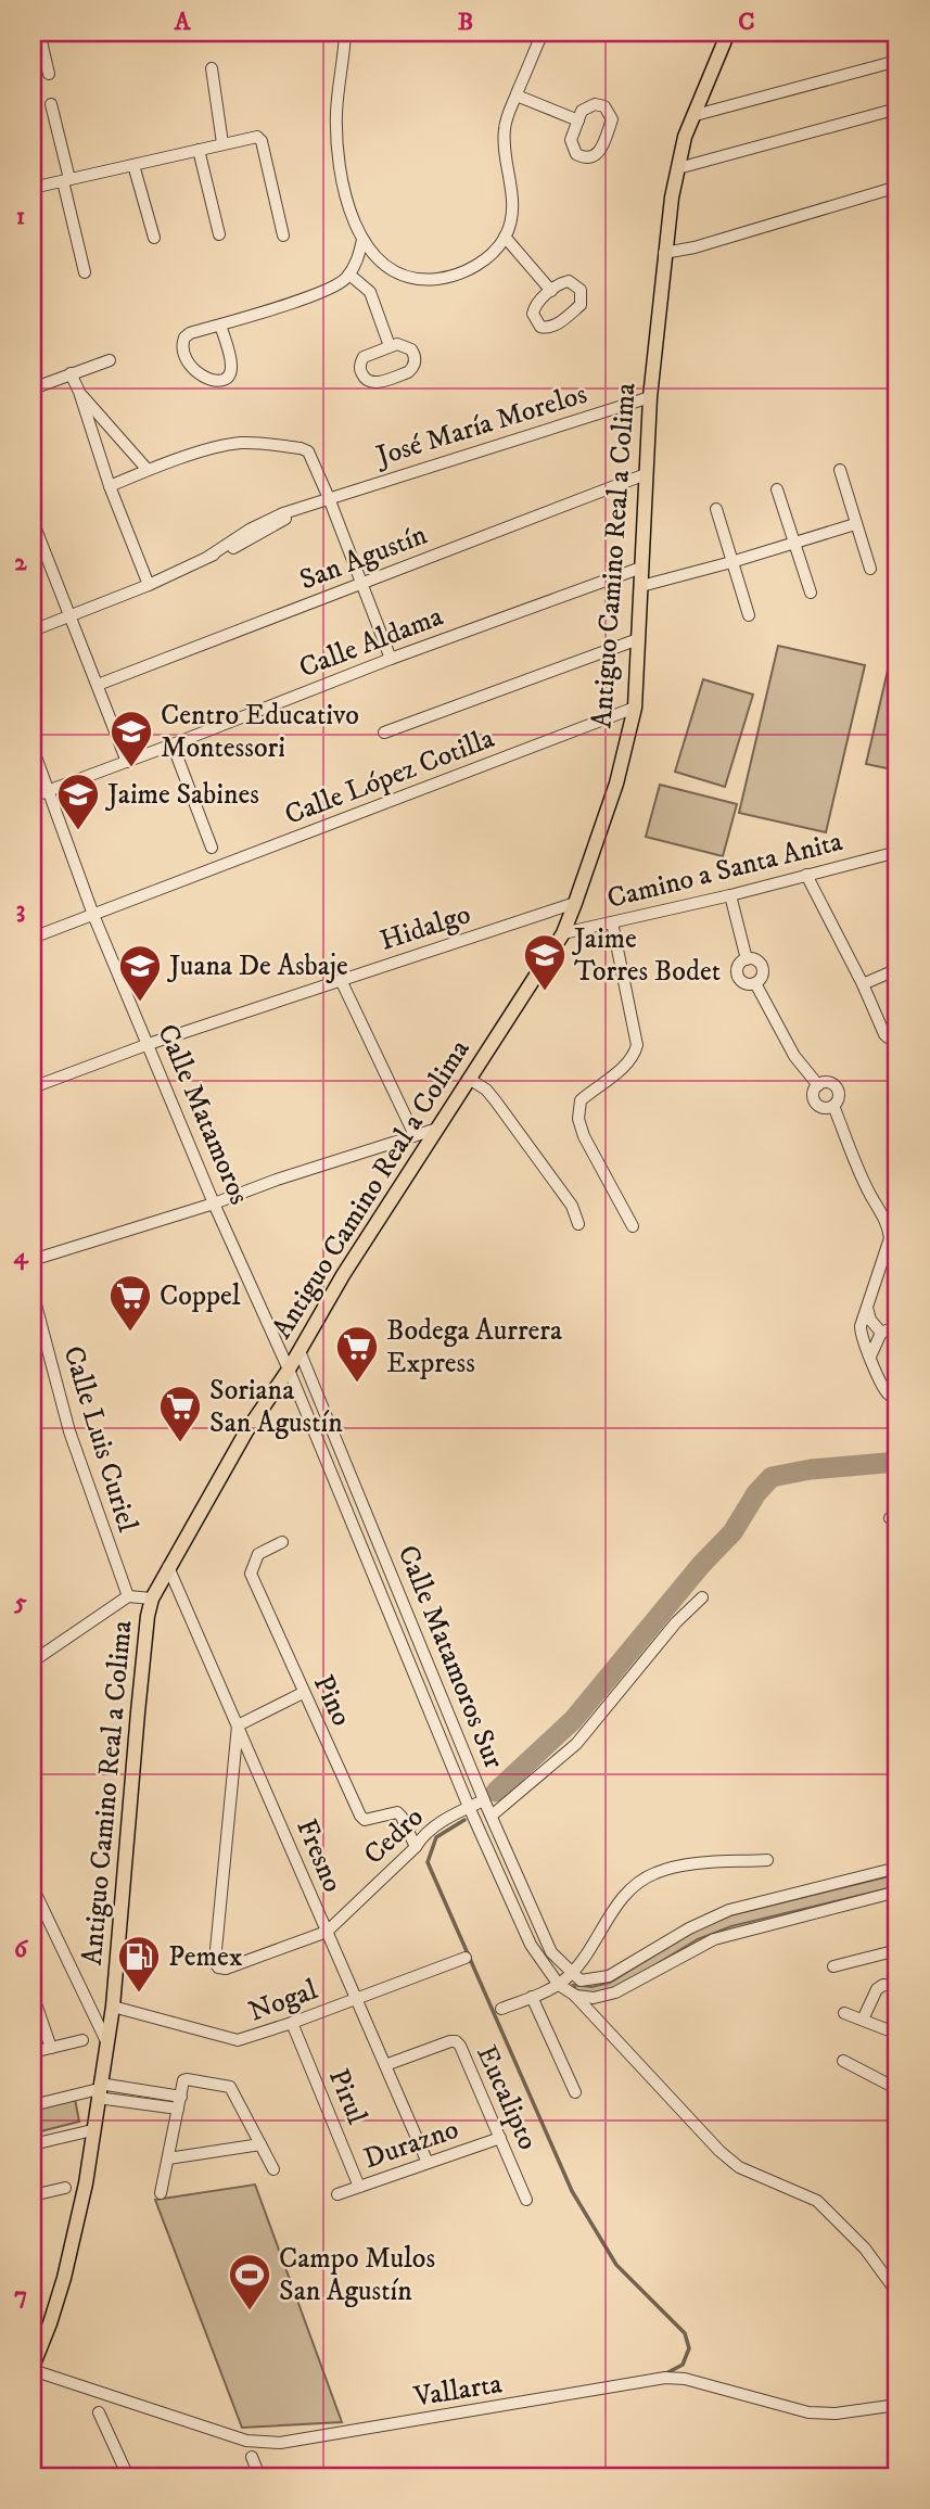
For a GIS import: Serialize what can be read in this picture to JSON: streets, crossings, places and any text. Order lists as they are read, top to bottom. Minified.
{"streets":{"main road":["Antiguo Camino Real a Colima"],"street":["José María Morelos","San Agustín","Calle Aldama","Calle López Cotilla","Camino a Santa Anita","Hidalgo","Calle Matamoros","Calle Luis Curiel","Calle Matamoros Sur","Pino","Cedro","Fresno","Nogal","Pirul","Eucalipto","Durazno","Vallarta"]},"crossings":[["José María Morelos","Antiguo Camino Real a Colima"],["Antiguo Camino Real a Colima","San Agustín"],["Antiguo Camino Real a Colima","Calle Aldama"],["Antiguo Camino Real a Colima","Calle López Cotilla"],["Antiguo Camino Real a Colima","Camino a Santa Anita"],["Antiguo Camino Real a Colima","Hidalgo"],["Antiguo Camino Real a Colima","Calle Matamoros"],["Antiguo Camino Real a Colima","Calle Matamoros Sur"],["Antiguo Camino Real a Colima","Fresno"],["Antiguo Camino Real a Colima","Nogal"],["Antiguo Camino Real a Colima","Vallarta"],["Calle Aldama","Calle Matamoros"],["Calle López Cotilla","Calle Matamoros"],["Hidalgo","Calle Matamoros"],["Calle Matamoros","Calle Matamoros Sur"],["Calle Matamoros Sur","Cedro"],["Pino","Cedro"],["Cedro","Fresno"],["Fresno","Nogal"],["Fresno","Eucalipto"],["Fresno","Durazno"],["Nogal","Pirul"],["Pirul","Durazno"],["Eucalipto","Durazno"]],"places":{"school or university":["Centro Educativo Montessori","Jaime Sabines","Jaime Torres Bodet","Juana De Asbaje"],"supermarket":["Coppel","Bodega Aurrera Express","Soriana San Agustín"],"fuel station":["Pemex"],"sports":["Campo Mulos San Agustín"]},"grid":{"columns":["A","B","C"],"rows":["1","2","3","4","5","6","7"]}}
